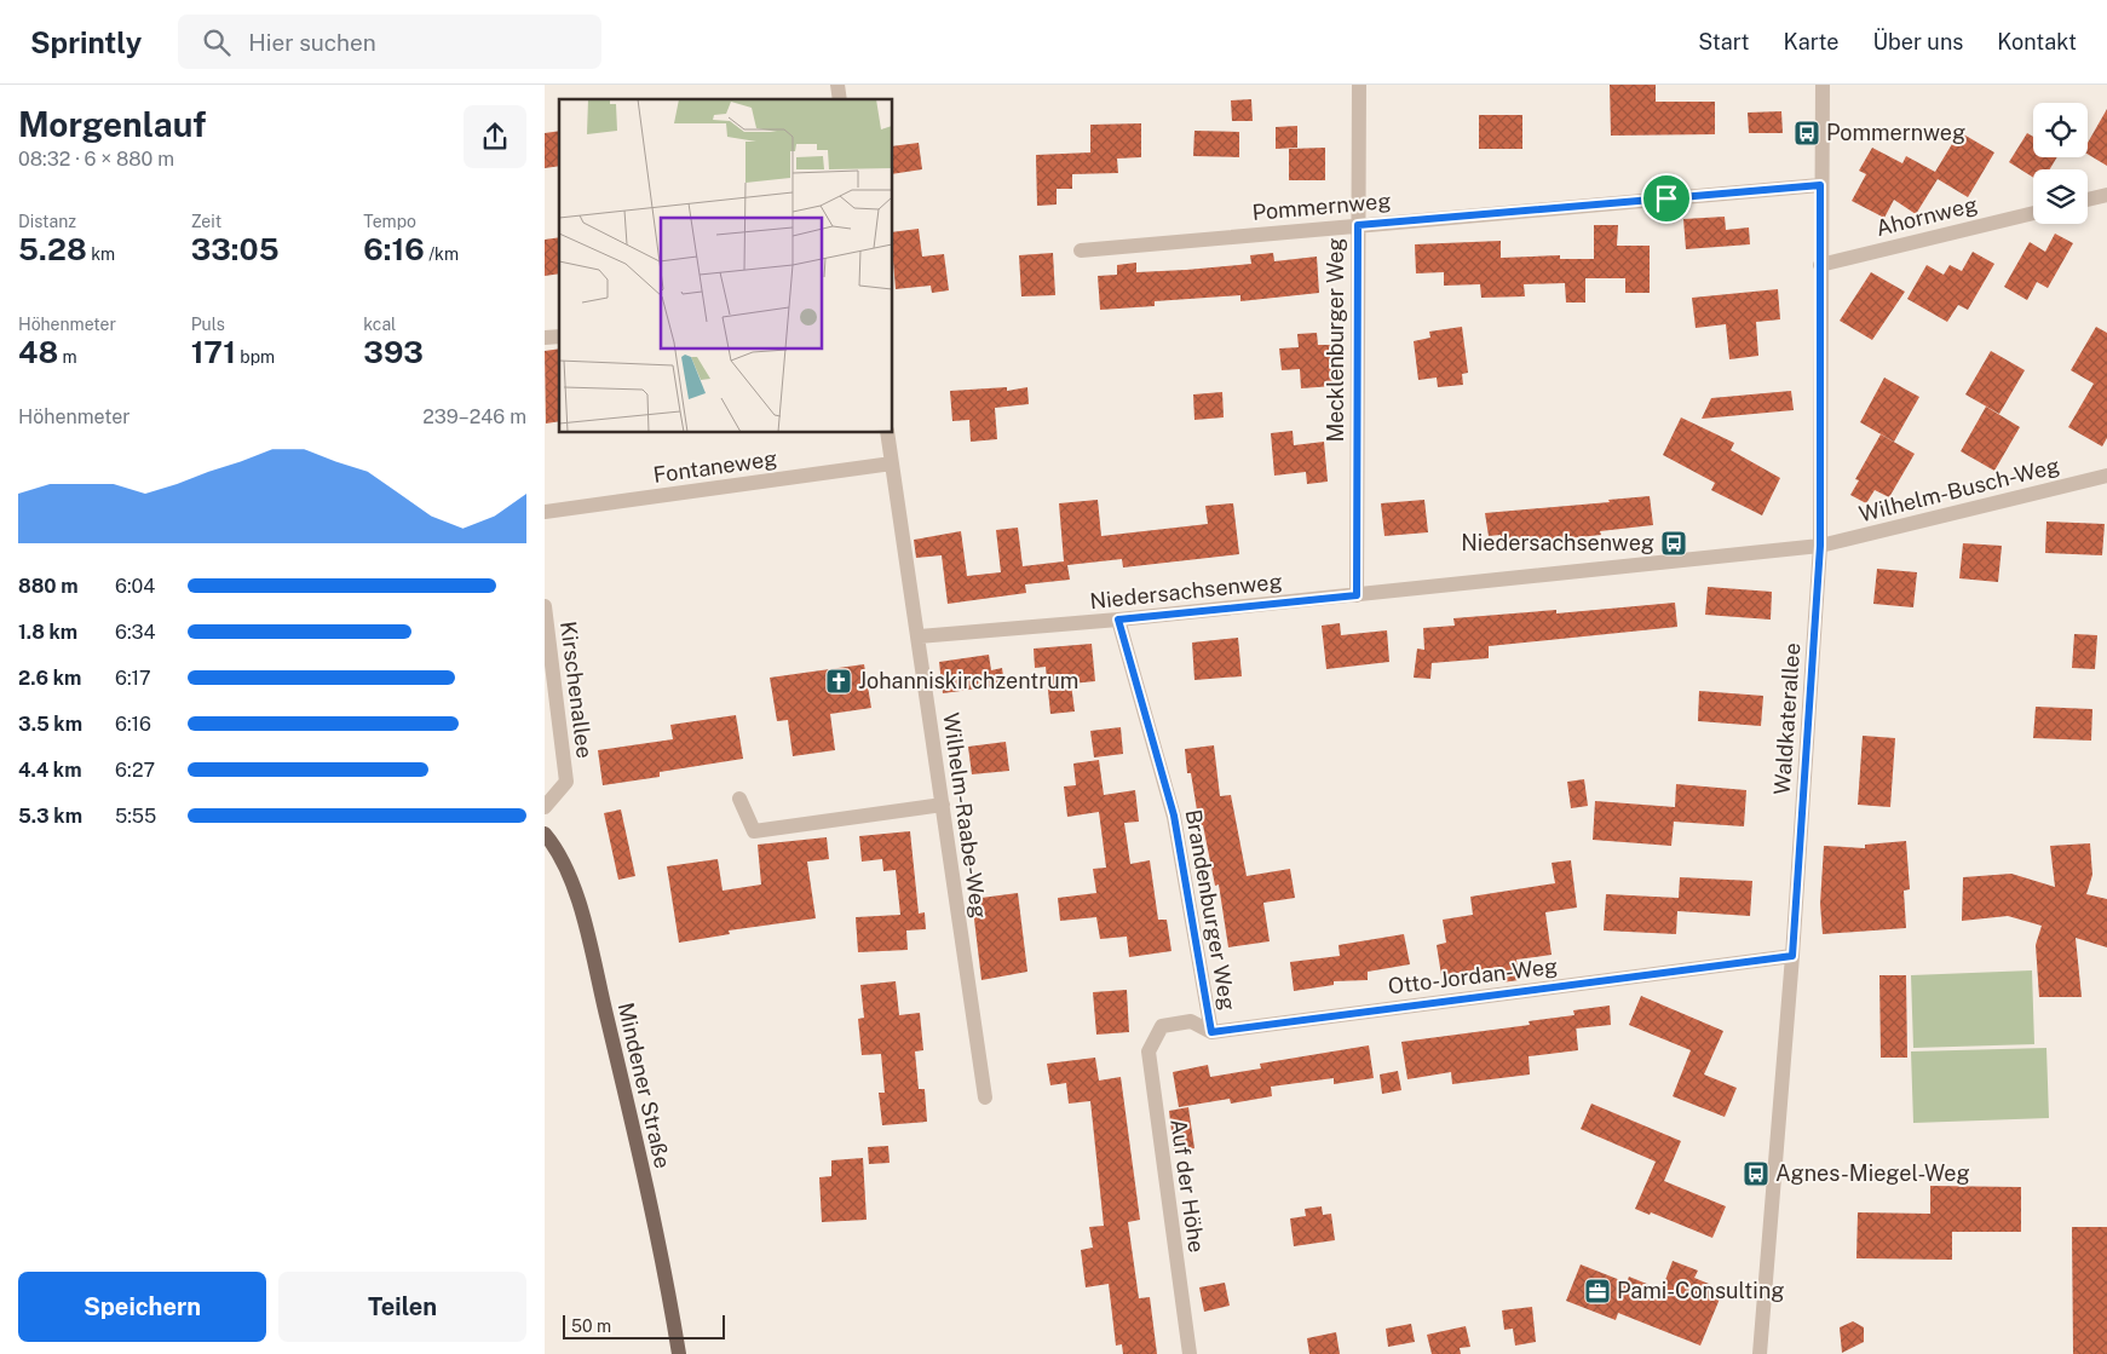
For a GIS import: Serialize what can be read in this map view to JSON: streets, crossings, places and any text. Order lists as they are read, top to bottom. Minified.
{"streets":{"main road":["Mindener Straße"],"street":["Pommernweg","Ahornweg","Mecklenburger Weg","Fontaneweg","Wilhelm-Busch-Weg","Niedersachsenweg","Kirschenallee","Waldkaterallee","Wilhelm-Raabe-Weg","Brandenburger Weg","Otto-Jordan-Weg","Auf der Höhe"]},"crossings":[["Pommernweg","Mecklenburger Weg"],["Pommernweg","Waldkaterallee"],["Ahornweg","Waldkaterallee"],["Mecklenburger Weg","Niedersachsenweg"],["Fontaneweg","Wilhelm-Raabe-Weg"],["Wilhelm-Busch-Weg","Niedersachsenweg"],["Wilhelm-Busch-Weg","Waldkaterallee"],["Niedersachsenweg","Waldkaterallee"],["Niedersachsenweg","Wilhelm-Raabe-Weg"],["Niedersachsenweg","Brandenburger Weg"],["Waldkaterallee","Otto-Jordan-Weg"],["Brandenburger Weg","Otto-Jordan-Weg"],["Otto-Jordan-Weg","Auf der Höhe"]],"places":{"bus stop":["Pommernweg","Niedersachsenweg","Agnes-Miegel-Weg"],"church":["Johanniskirchzentrum"],"office":["Pami-Consulting"]},"scale_bar":"50 m","page":{"header":"Sprintly","search":"Hier suchen","nav":["Start","Karte","Über uns","Kontakt"],"heading":["Morgenlauf","08:32 · 6 × 880 m"],"stats":[["Distanz","5.28 km"],["Zeit","33:05"],["Tempo","6:16 /km"],["Höhenmeter","48 m"],["Puls","171 bpm"],["kcal","393"]],"chart":["Höhenmeter","239–246 m"],"list":[{"name":"880 m","note":"6:04"},{"name":"1.8 km","note":"6:34"},{"name":"2.6 km","note":"6:17"},{"name":"3.5 km","note":"6:16"},{"name":"4.4 km","note":"6:27"},{"name":"5.3 km","note":"5:55"}],"buttons":["Speichern","Teilen"],"scale":"50 m"}}
